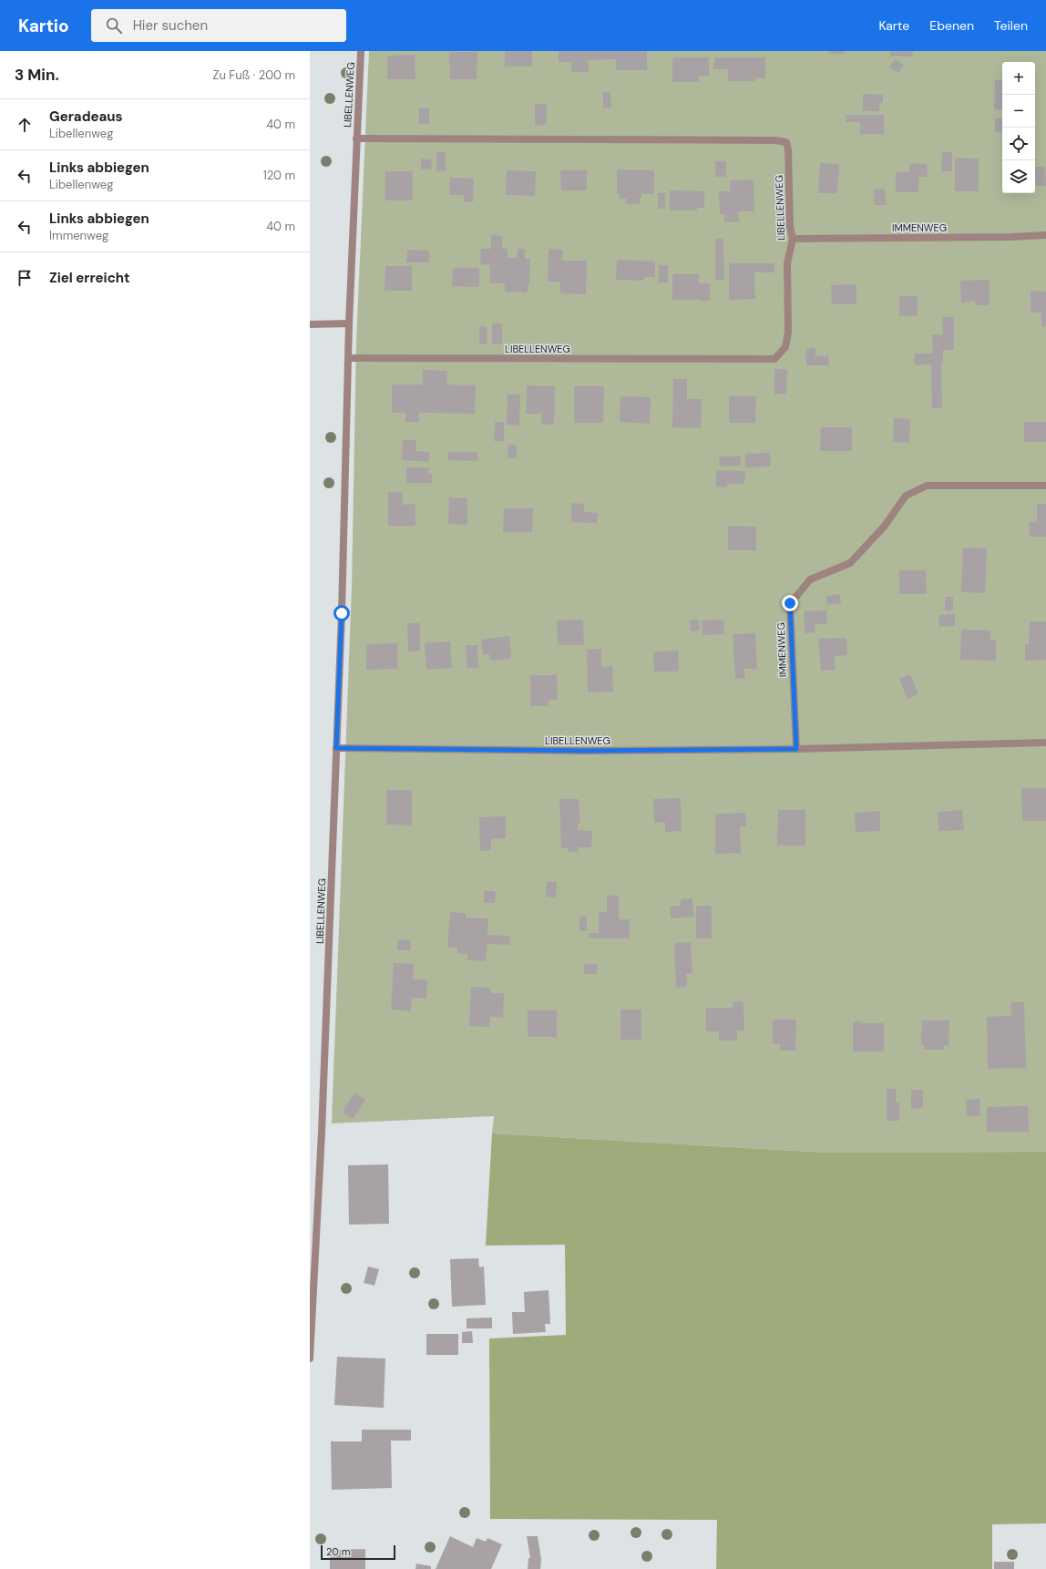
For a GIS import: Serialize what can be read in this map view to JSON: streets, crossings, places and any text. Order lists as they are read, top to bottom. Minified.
{"streets":{"street":["LIBELLENWEG","IMMENWEG"]},"crossings":[["LIBELLENWEG","IMMENWEG"]],"scale_bar":"20 m","page":{"header":"Kartio","search":"Hier suchen","nav":["Karte","Ebenen","Teilen"],"heading":["3 Min.","Zu Fuß · 200 m"],"map_buttons":["+","−"],"list":[["Geradeaus","Libellenweg","40 m"],["Links abbiegen","Libellenweg","120 m"],["Links abbiegen","Immenweg","40 m"],"Ziel erreicht"],"scale":"20 m"}}
